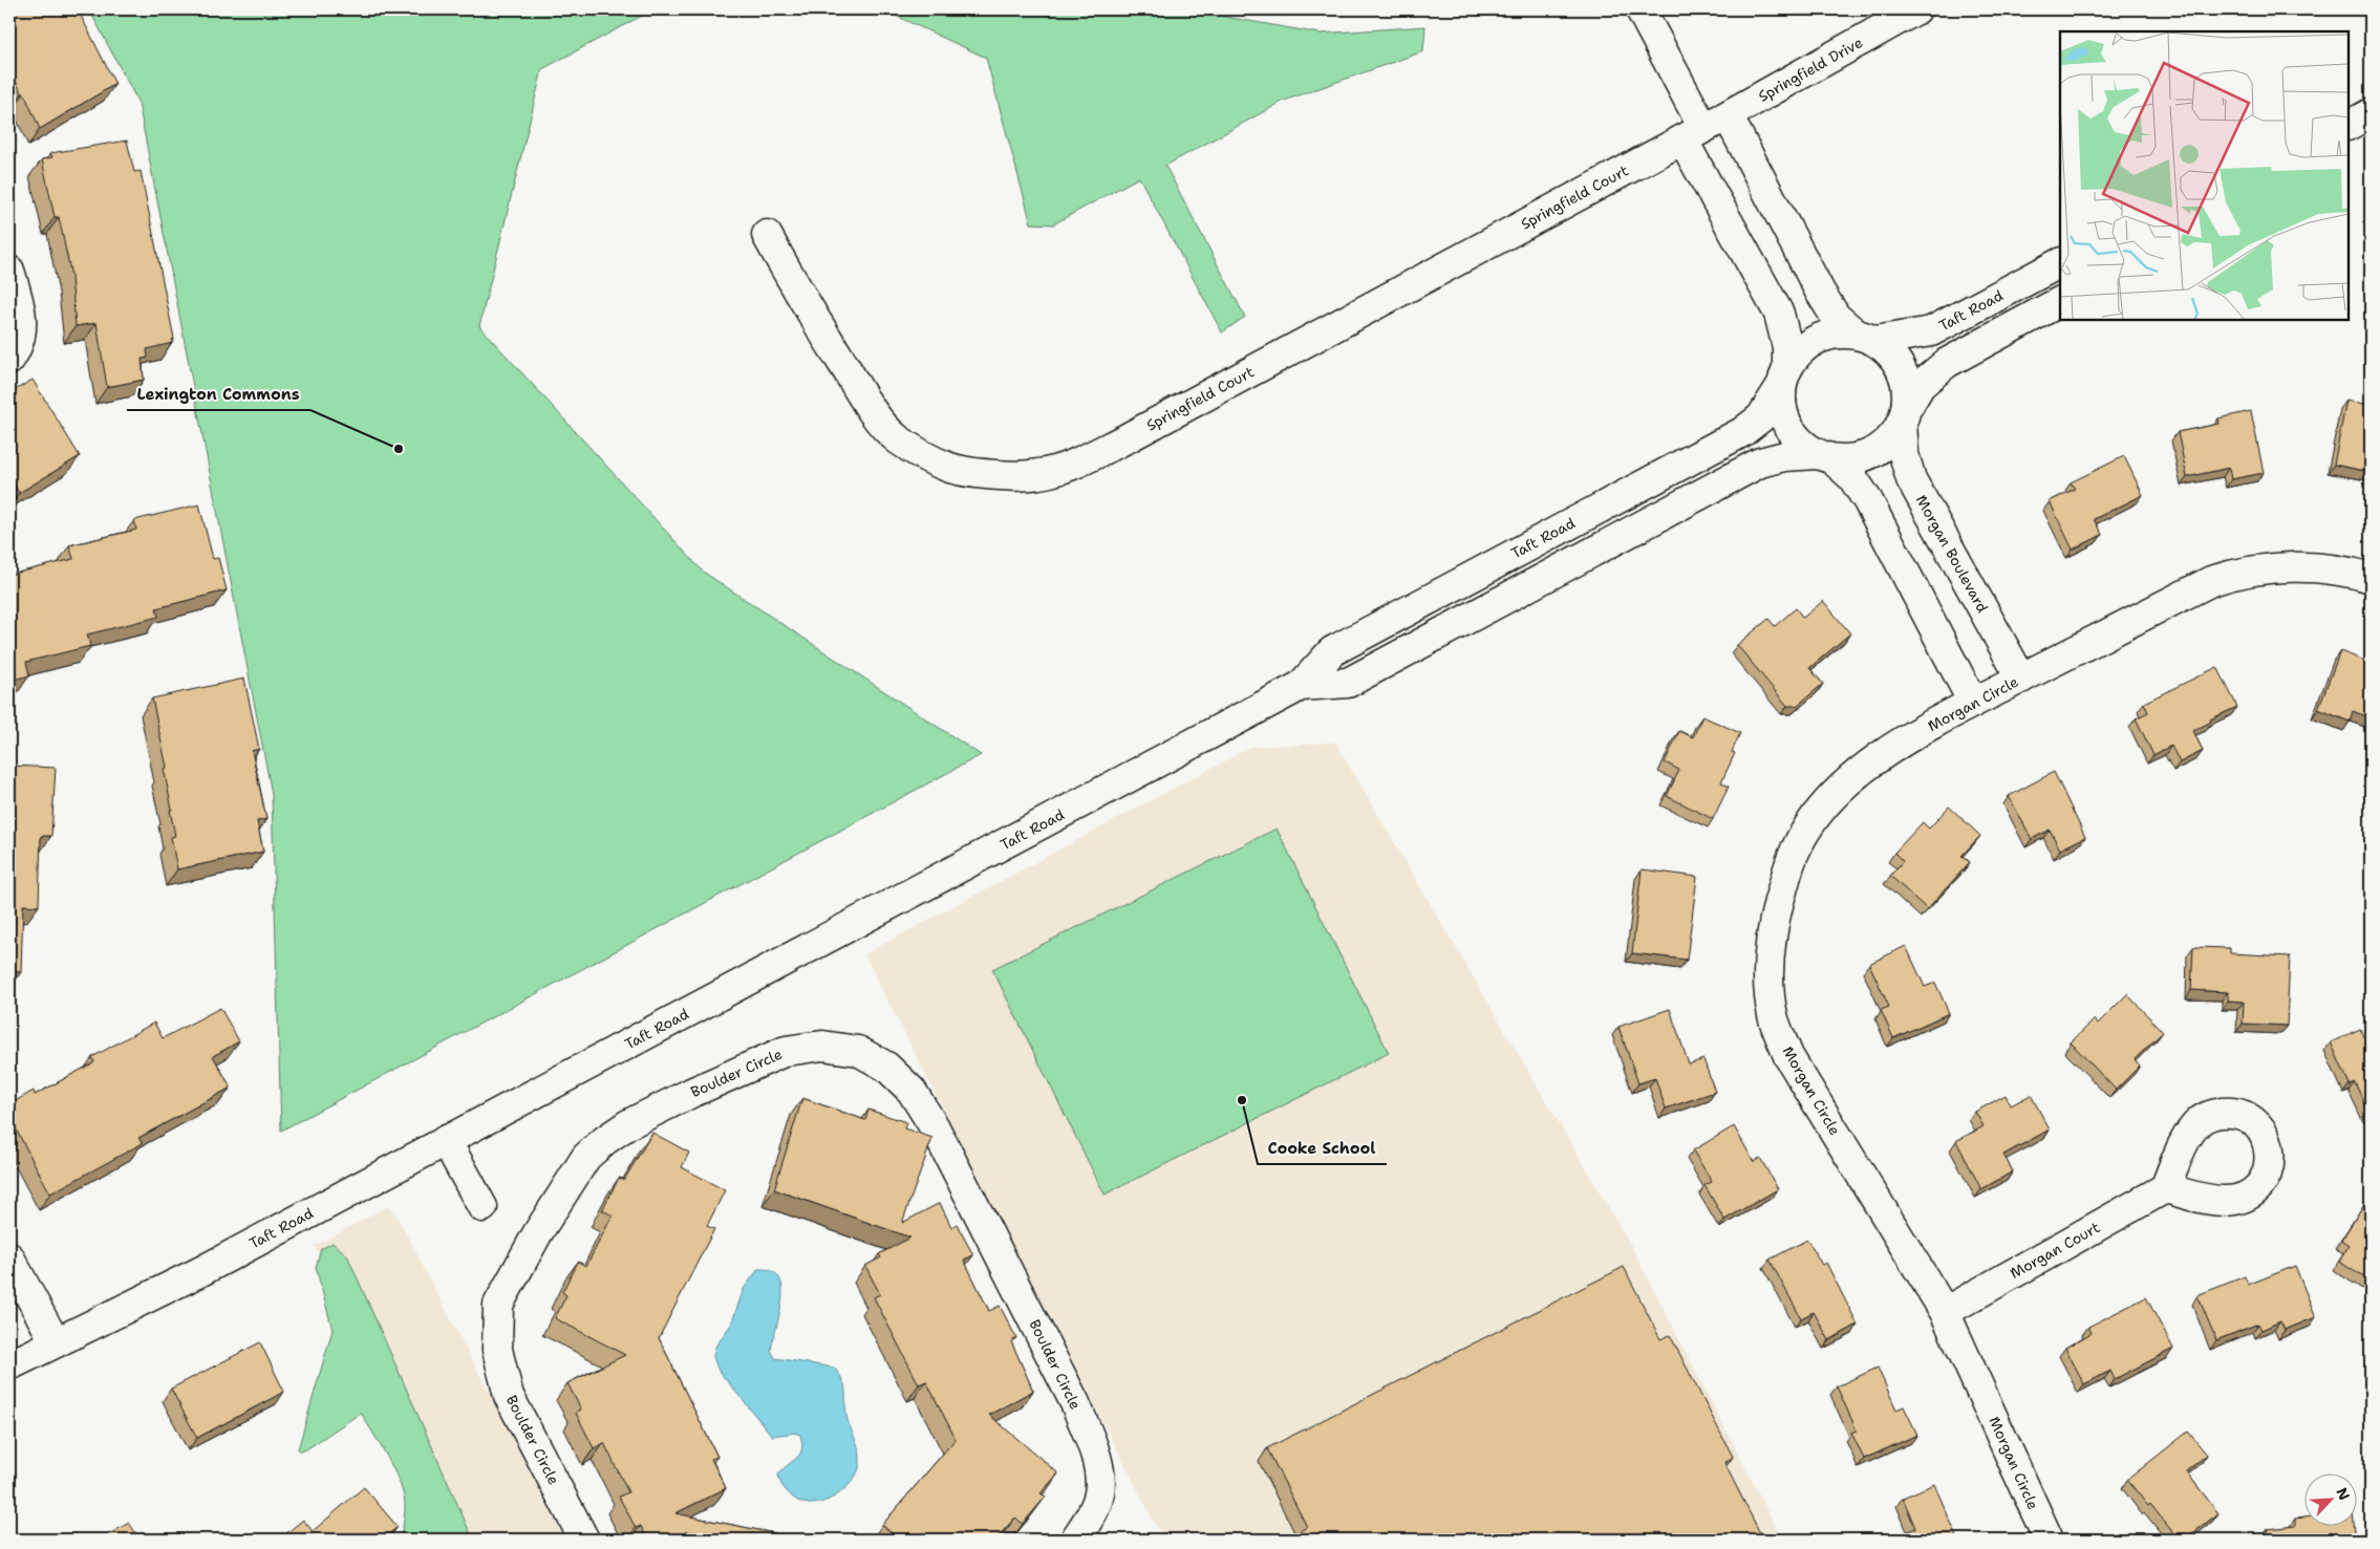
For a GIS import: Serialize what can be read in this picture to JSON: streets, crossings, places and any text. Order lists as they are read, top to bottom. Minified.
{"streets":{"street":["Springfield Drive","Springfield Court","Taft Road","Morgan Boulevard","Morgan Circle","Boulder Circle","Morgan Court"]},"crossings":[["Springfield Drive","Springfield Court"],["Taft Road","Morgan Boulevard"],["Morgan Boulevard","Morgan Circle"],["Morgan Circle","Morgan Court"]],"places":["Lexington Commons","Cooke School"],"north":"top right"}
